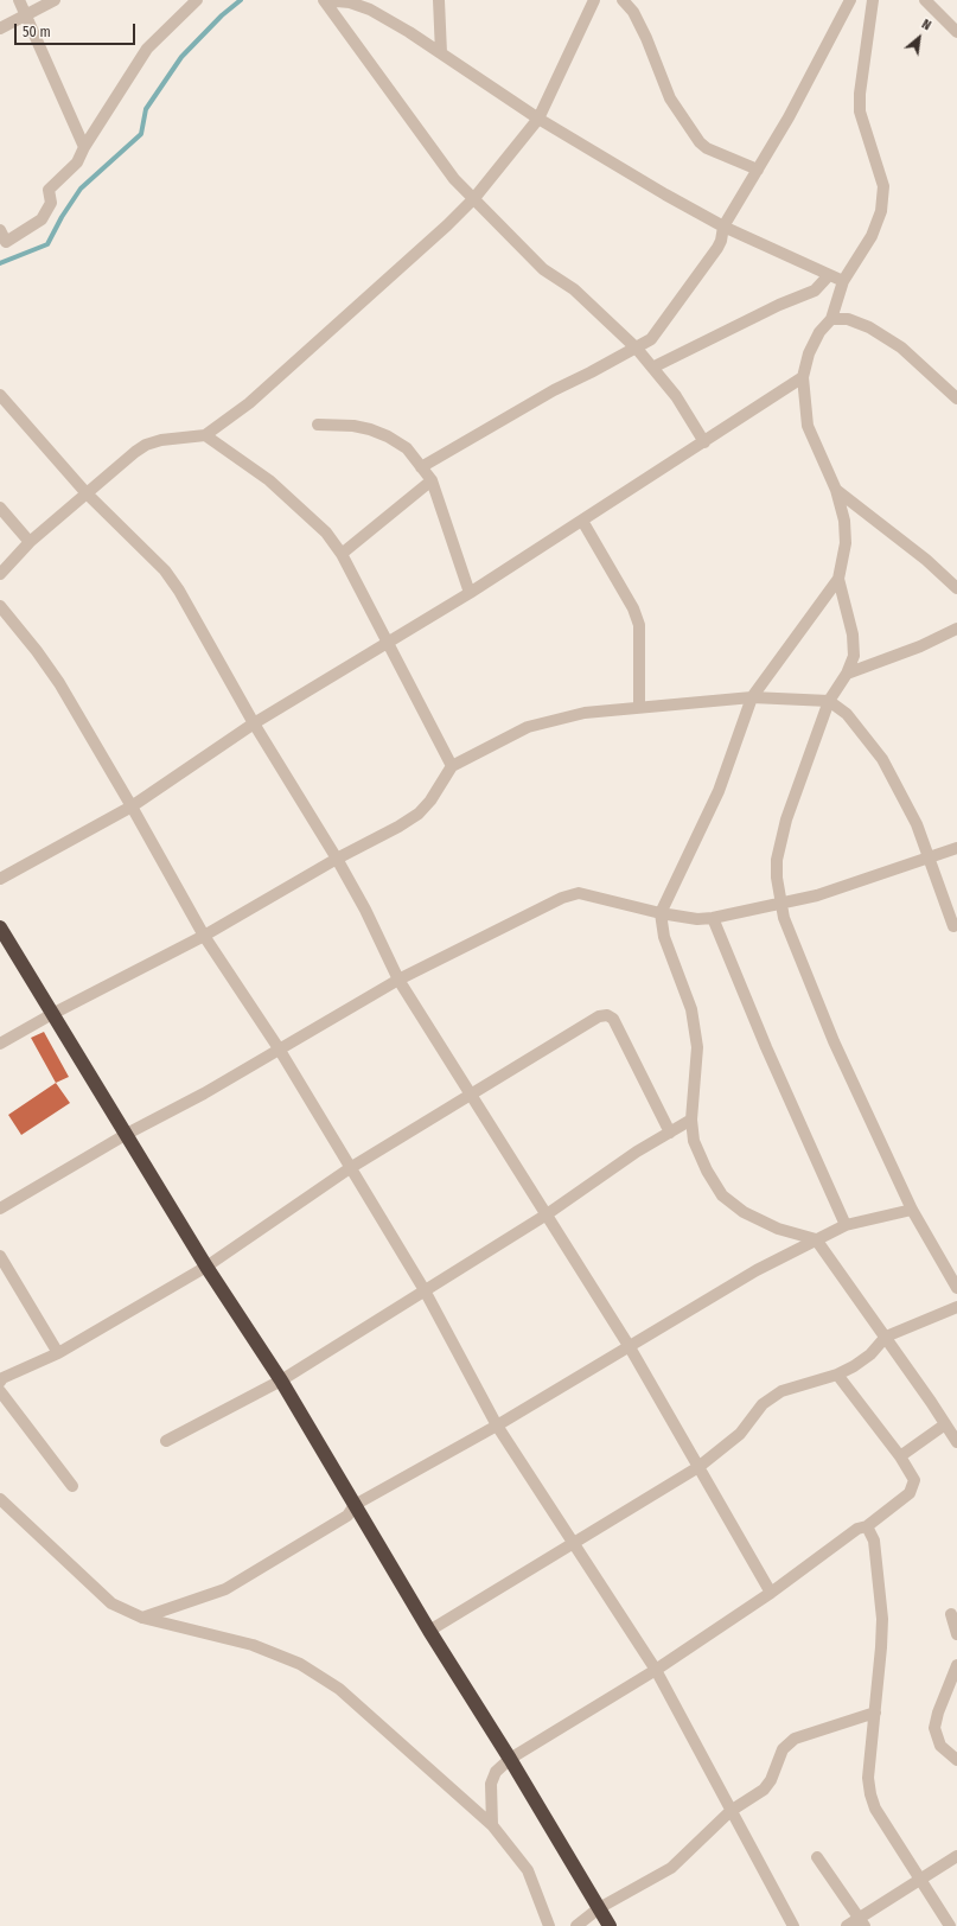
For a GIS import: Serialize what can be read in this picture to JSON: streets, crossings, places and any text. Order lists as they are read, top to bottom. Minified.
{"scale_bar":"50 m","north":"top right"}
